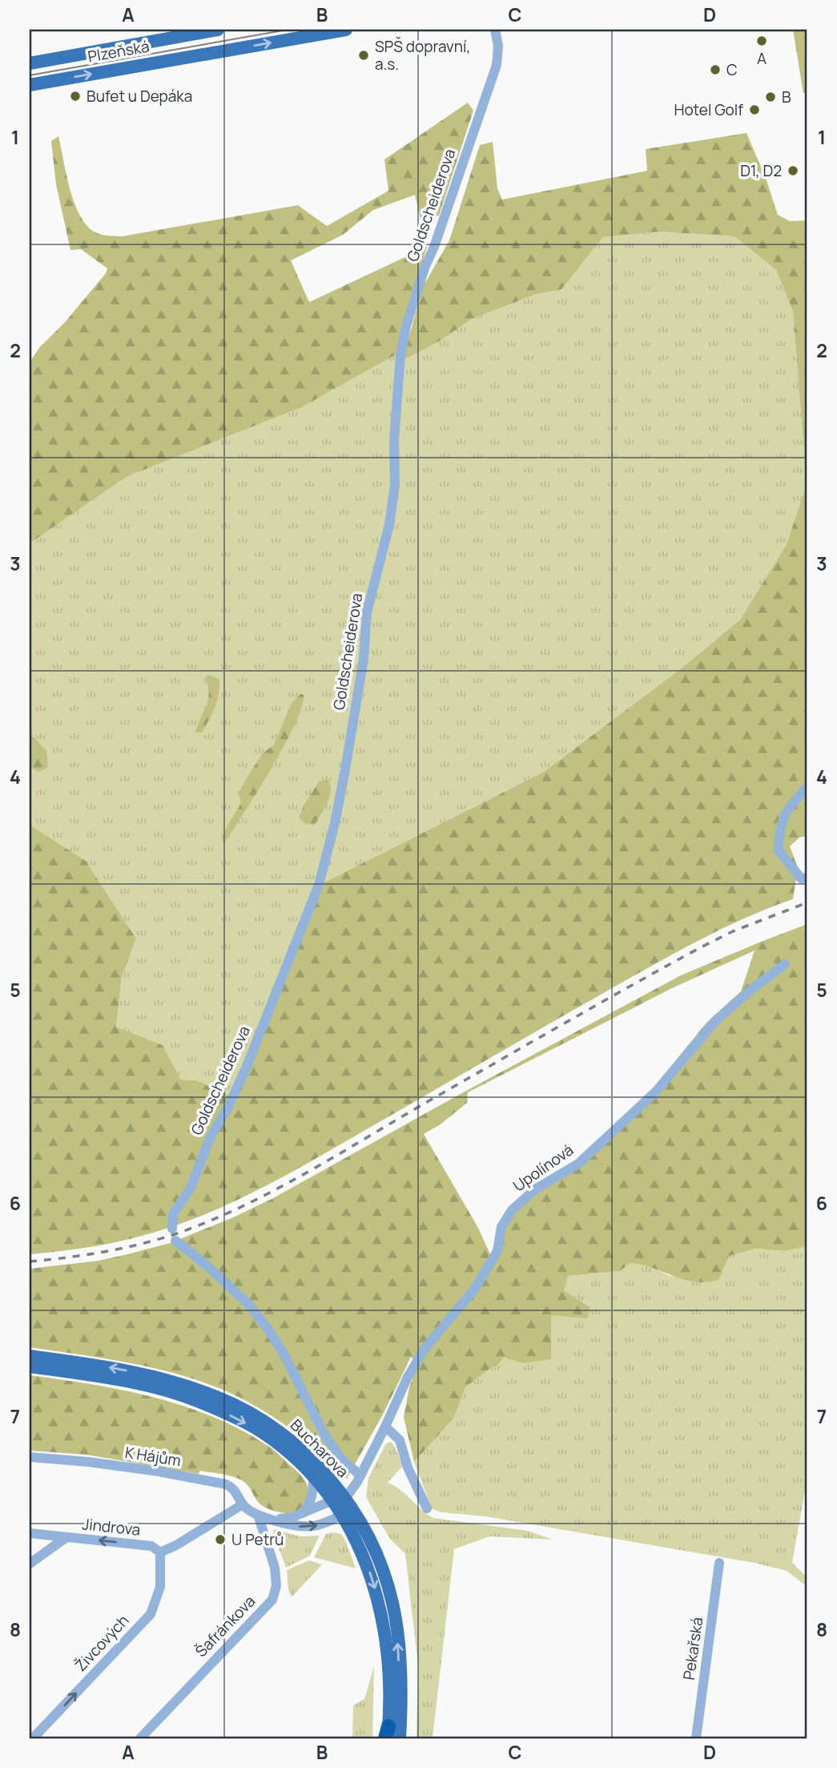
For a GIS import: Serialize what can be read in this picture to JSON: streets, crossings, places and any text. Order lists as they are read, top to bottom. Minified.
{"streets":{"main road":["Plzeňská","Bucharova"],"street":["Goldscheiderova","Upolínová","K Hájům","Jindrova","Šafránkova","Živcových","Pekařská"]},"crossings":[["Upolínová","Bucharova"],["Upolínová","K Hájům"],["Bucharova","K Hájům"],["K Hájům","Šafránkova"],["Jindrova","Živcových"]],"one_way":["Jindrova","Živcových"],"places":["A","SPŠ dopravní, a.s.","C","Bufet u Depáka","B","Hotel Golf","D1, D2","U Petrů"],"grid":{"columns":["A","B","C","D"],"rows":["1","2","3","4","5","6","7","8"]}}
